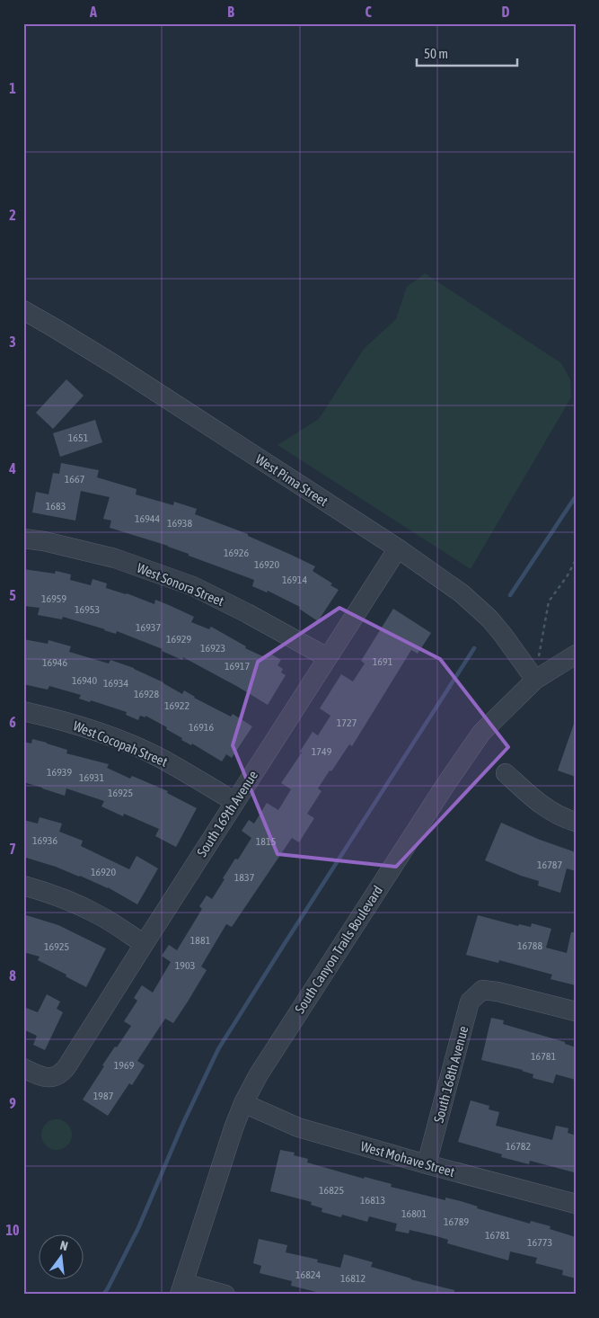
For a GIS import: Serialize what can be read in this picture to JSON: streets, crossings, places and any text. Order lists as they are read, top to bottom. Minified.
{"streets":{"street":["West Pima Street","West Sonora Street","West Cocopah Street","South 169th Avenue","South Canyon Trails Boulevard","South 168th Avenue","West Mohave Street"]},"crossings":[["West Pima Street","South 169th Avenue"],["West Pima Street","South Canyon Trails Boulevard"],["West Sonora Street","South 169th Avenue"],["West Cocopah Street","South 169th Avenue"],["South Canyon Trails Boulevard","West Mohave Street"],["South 168th Avenue","West Mohave Street"]],"house_numbers":["1651","1667","1683","16944","16938","16926","16920","16914","16959","16953","16937","16929","16923","1691","16946","16917","16940","16934","16928","16922","1727","16916","1749","16939","16931","16925","16936","1815","16787","16920","1837","1881","16788","16925","1903","16781","1969","1987","16782","16825","16813","16801","16789","16781","16773","16824","16812"],"scale_bar":"50 m","north":"top","grid":{"columns":["A","B","C","D"],"rows":["1","2","3","4","5","6","7","8","9","10"]}}
